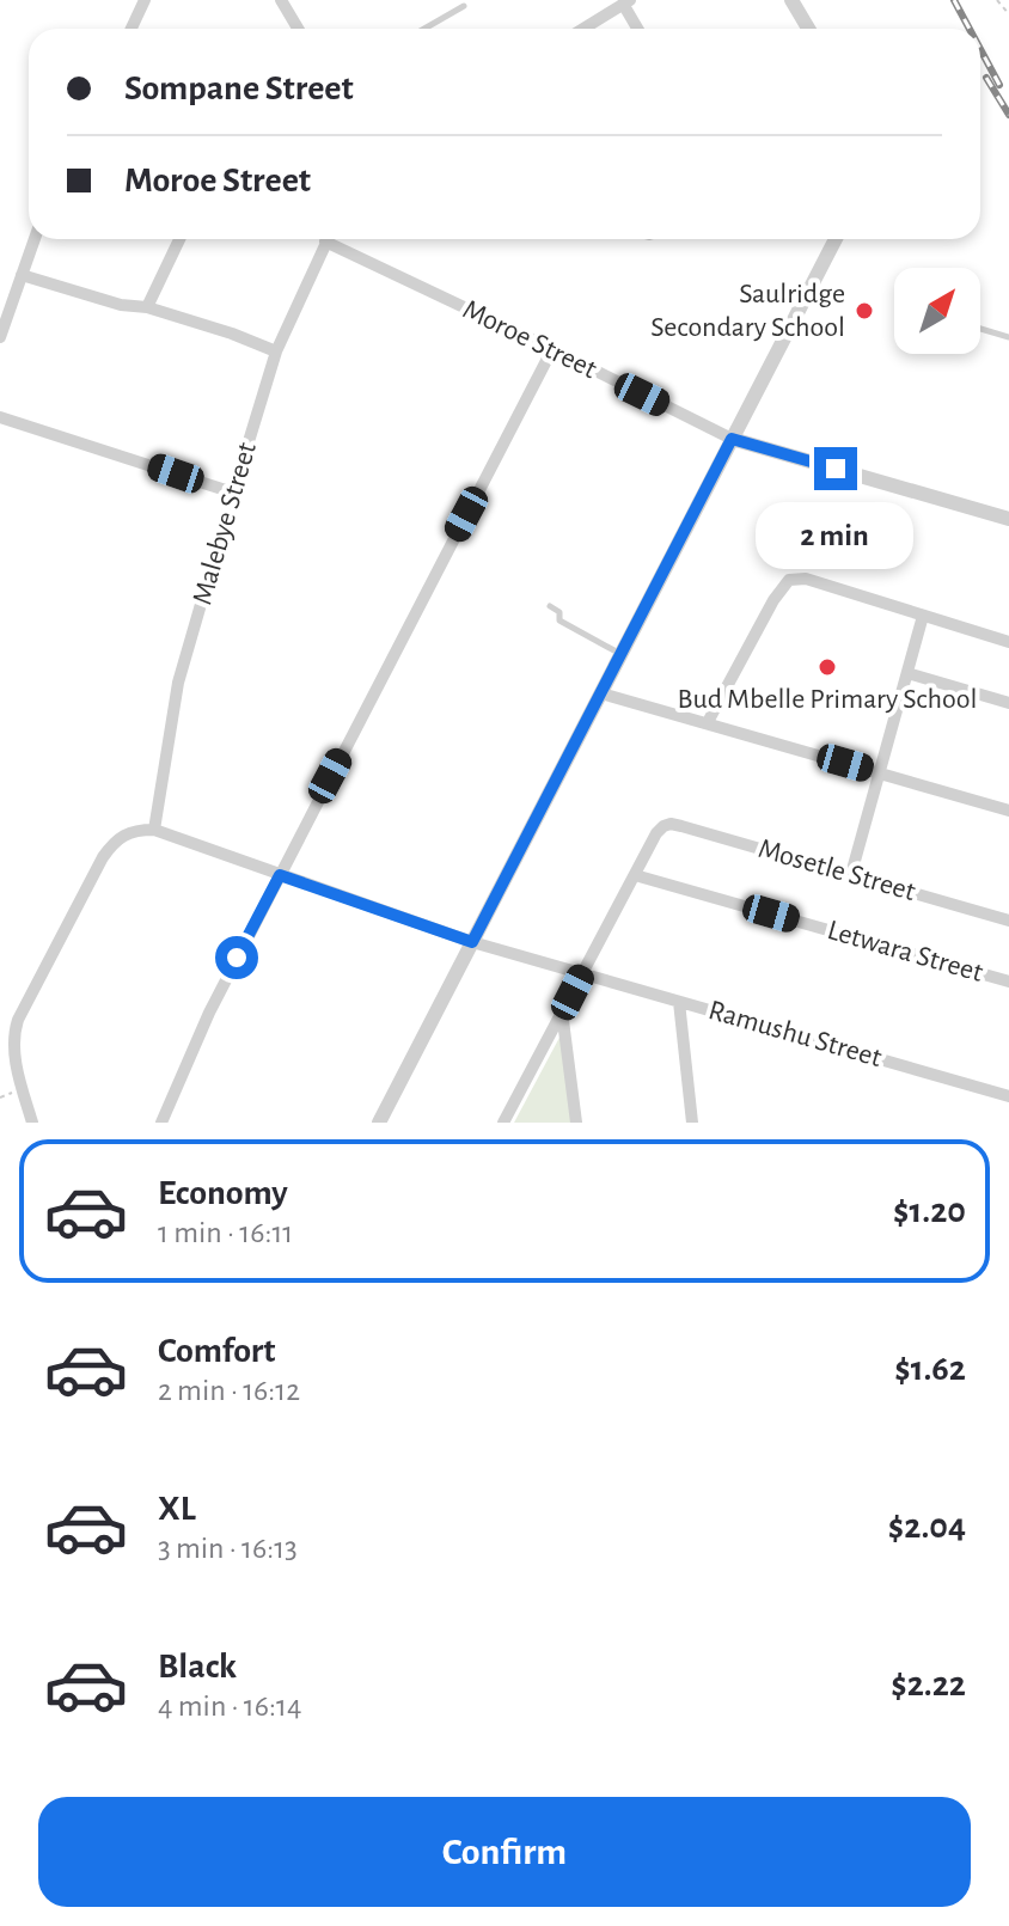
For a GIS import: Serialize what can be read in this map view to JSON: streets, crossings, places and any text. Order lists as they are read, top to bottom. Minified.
{"streets":{"street":["Moroe Street","Malebye Street","Mosetle Street","Letwara Street","Ramushu Street"]},"crossings":[["Malebye Street","Ramushu Street"],["Mosetle Street","Letwara Street"]],"places":["Saulridge Secondary School","Bud Mbelle Primary School"],"north":"top right","page":{"banner":["Sompane Street","Moroe Street"],"bubble":"2 min","list":[{"name":"Economy","note":"1 min · 16:11","value":"$1.20"},{"name":"Comfort","note":"2 min · 16:12","value":"$1.62"},{"name":"XL","note":"3 min · 16:13","value":"$2.04"},{"name":"Black","note":"4 min · 16:14","value":"$2.22"}],"buttons":"Confirm"}}
